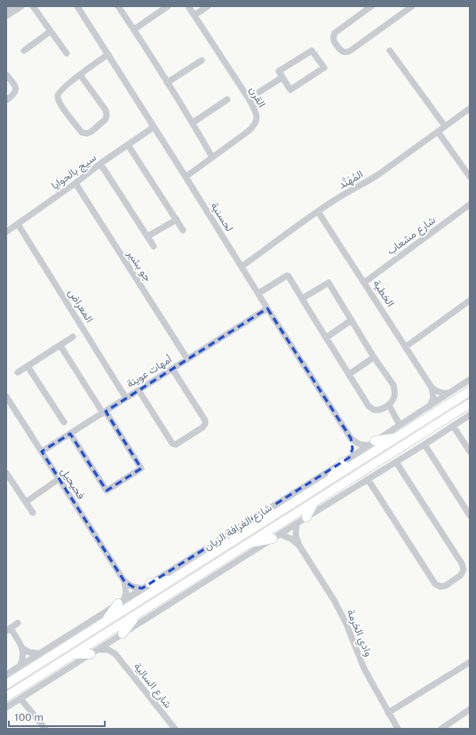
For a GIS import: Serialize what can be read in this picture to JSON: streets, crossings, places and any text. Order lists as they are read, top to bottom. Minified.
{"streets":{"main road":["شارع الغرافة الريان"],"street":["القرن","سيج بالحوايا","المُهَنَّد","لحسنية","شارع مشعاب","جو بشير","الخطية","المعراض","أمهات عوينة","فحيحيل","وادي الخرمة","شارع السالية"]},"crossings":[["القرن","لحسنية"],["سيج بالحوايا","لحسنية"],["سيج بالحوايا","جو بشير"],["سيج بالحوايا","المعراض"],["المُهَنَّد","لحسنية"],["المُهَنَّد","الخطية"],["لحسنية","أمهات عوينة"],["شارع مشعاب","الخطية"],["جو بشير","أمهات عوينة"],["المعراض","أمهات عوينة"],["أمهات عوينة","فحيحيل"]],"scale_bar":"100 m"}
